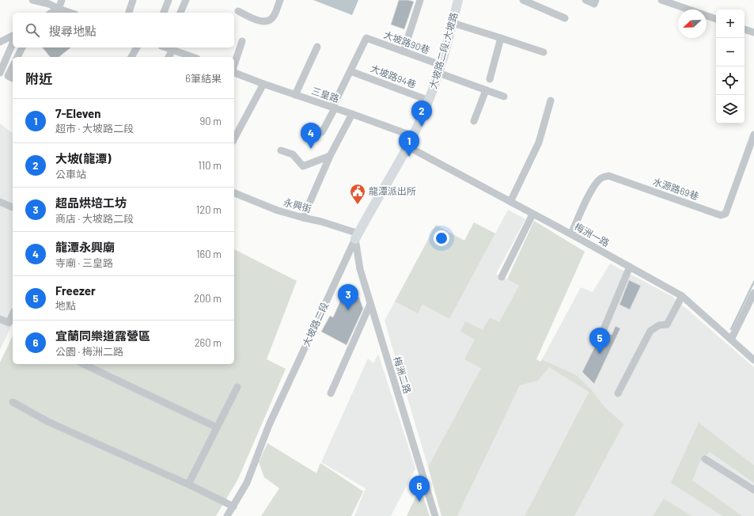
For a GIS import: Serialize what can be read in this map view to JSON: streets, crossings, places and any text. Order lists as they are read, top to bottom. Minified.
{"streets":{"main road":["大坡路二段;大坡路","大坡路二段"],"street":["大坡路90巷","大坡路94巷","三皇路","水源路69巷","永興街","梅洲一路","梅洲二路"]},"crossings":[["大坡路90巷","大坡路二段;大坡路"],["大坡路90巷","大坡路94巷"],["大坡路二段;大坡路","大坡路94巷"],["大坡路二段;大坡路","三皇路"],["大坡路二段;大坡路","大坡路二段"],["三皇路","大坡路二段"],["水源路69巷","梅洲一路"],["永興街","大坡路二段"],["永興街","梅洲二路"],["梅洲一路","大坡路二段"],["大坡路二段","梅洲二路"]],"places":{"public building":["龍潭派出所"]},"north":"bottom left","page":{"map_buttons":["+","−"],"search":"搜尋地點","heading":["附近","6筆結果"],"list":[{"mark":"1","name":"7-Eleven","note":"超市 · 大坡路二段","value":"90 m"},{"mark":"2","name":"大坡(龍潭)","note":"公車站","value":"110 m"},{"mark":"3","name":"超品烘培工坊","note":"商店 · 大坡路二段","value":"120 m"},{"mark":"4","name":"龍潭永興廟","note":"寺廟 · 三皇路","value":"160 m"},{"mark":"5","name":"Freezer","note":"地點","value":"200 m"},{"mark":"6","name":"宜蘭同樂道露營區","note":"公園 · 梅洲二路","value":"260 m"}],"pins":["2","4","1","3","5","6"]}}
